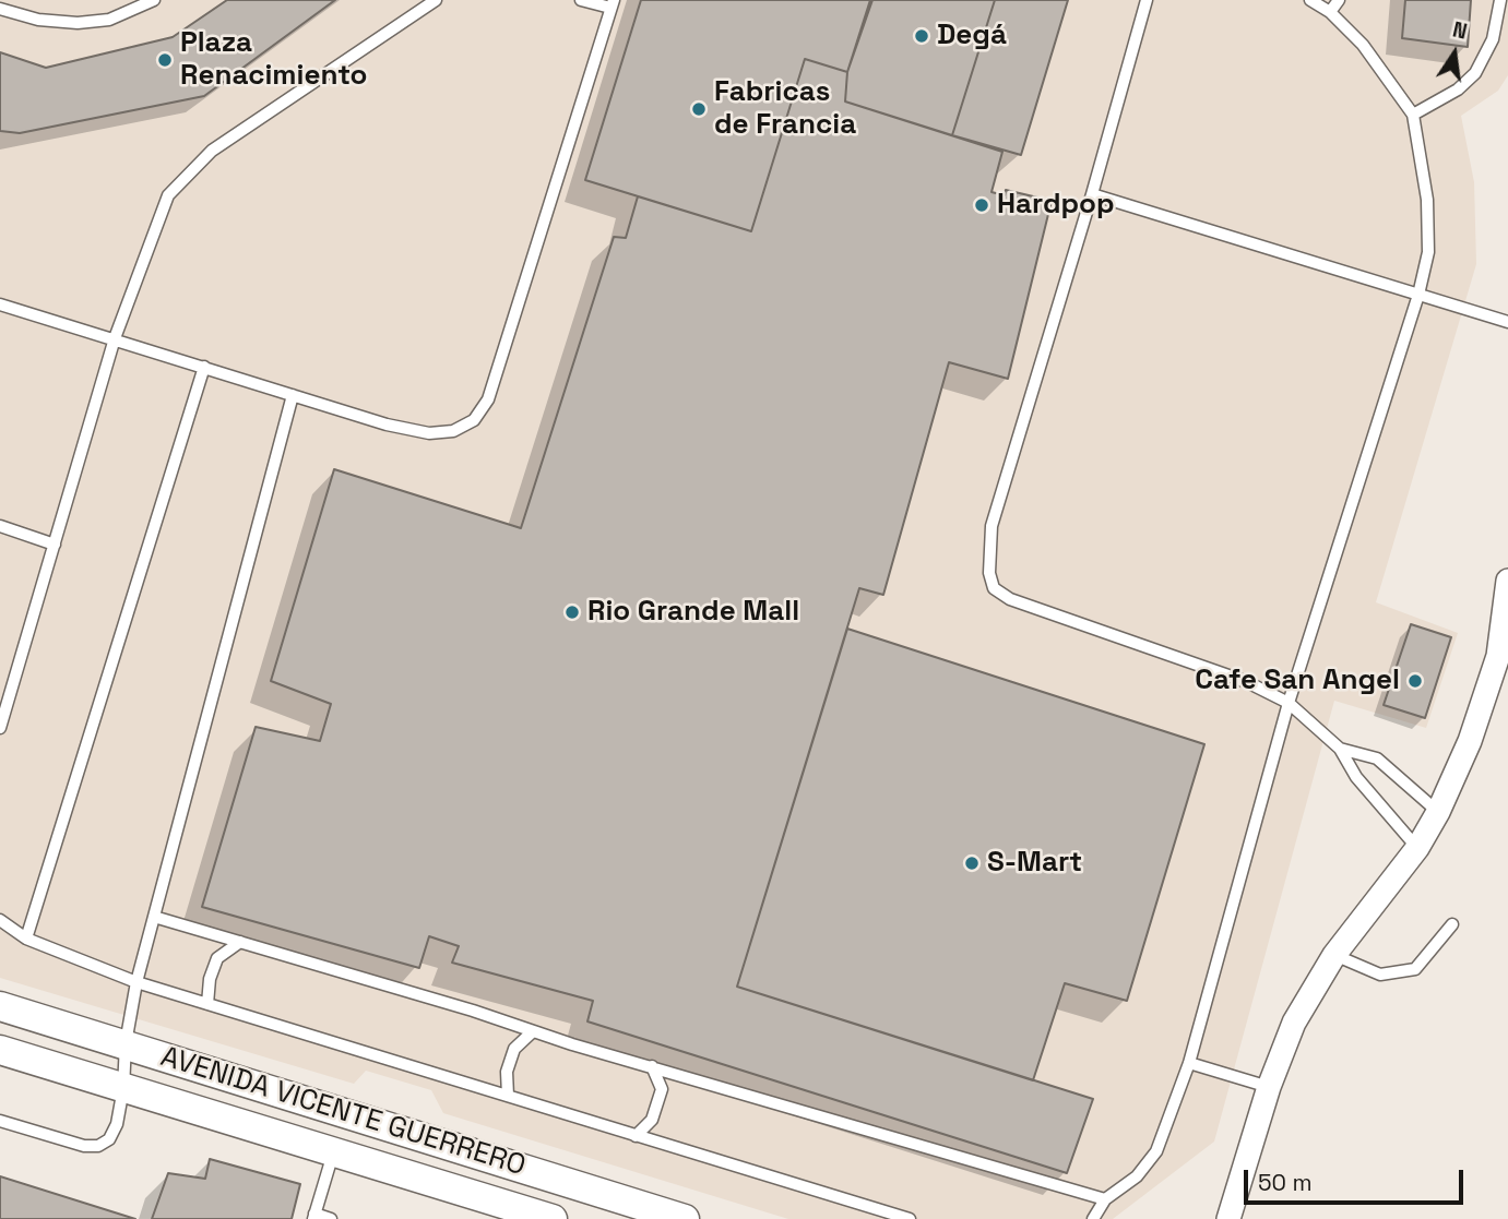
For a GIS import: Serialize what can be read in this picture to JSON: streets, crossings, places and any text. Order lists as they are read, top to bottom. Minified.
{"streets":{"street":["AVENIDA VICENTE GUERRERO"]},"places":["Degá","Plaza Renacimiento","Fabricas de Francia","Hardpop","Rio Grande Mall","Cafe San Angel","S-Mart"],"scale_bar":"50 m","north":"top"}
